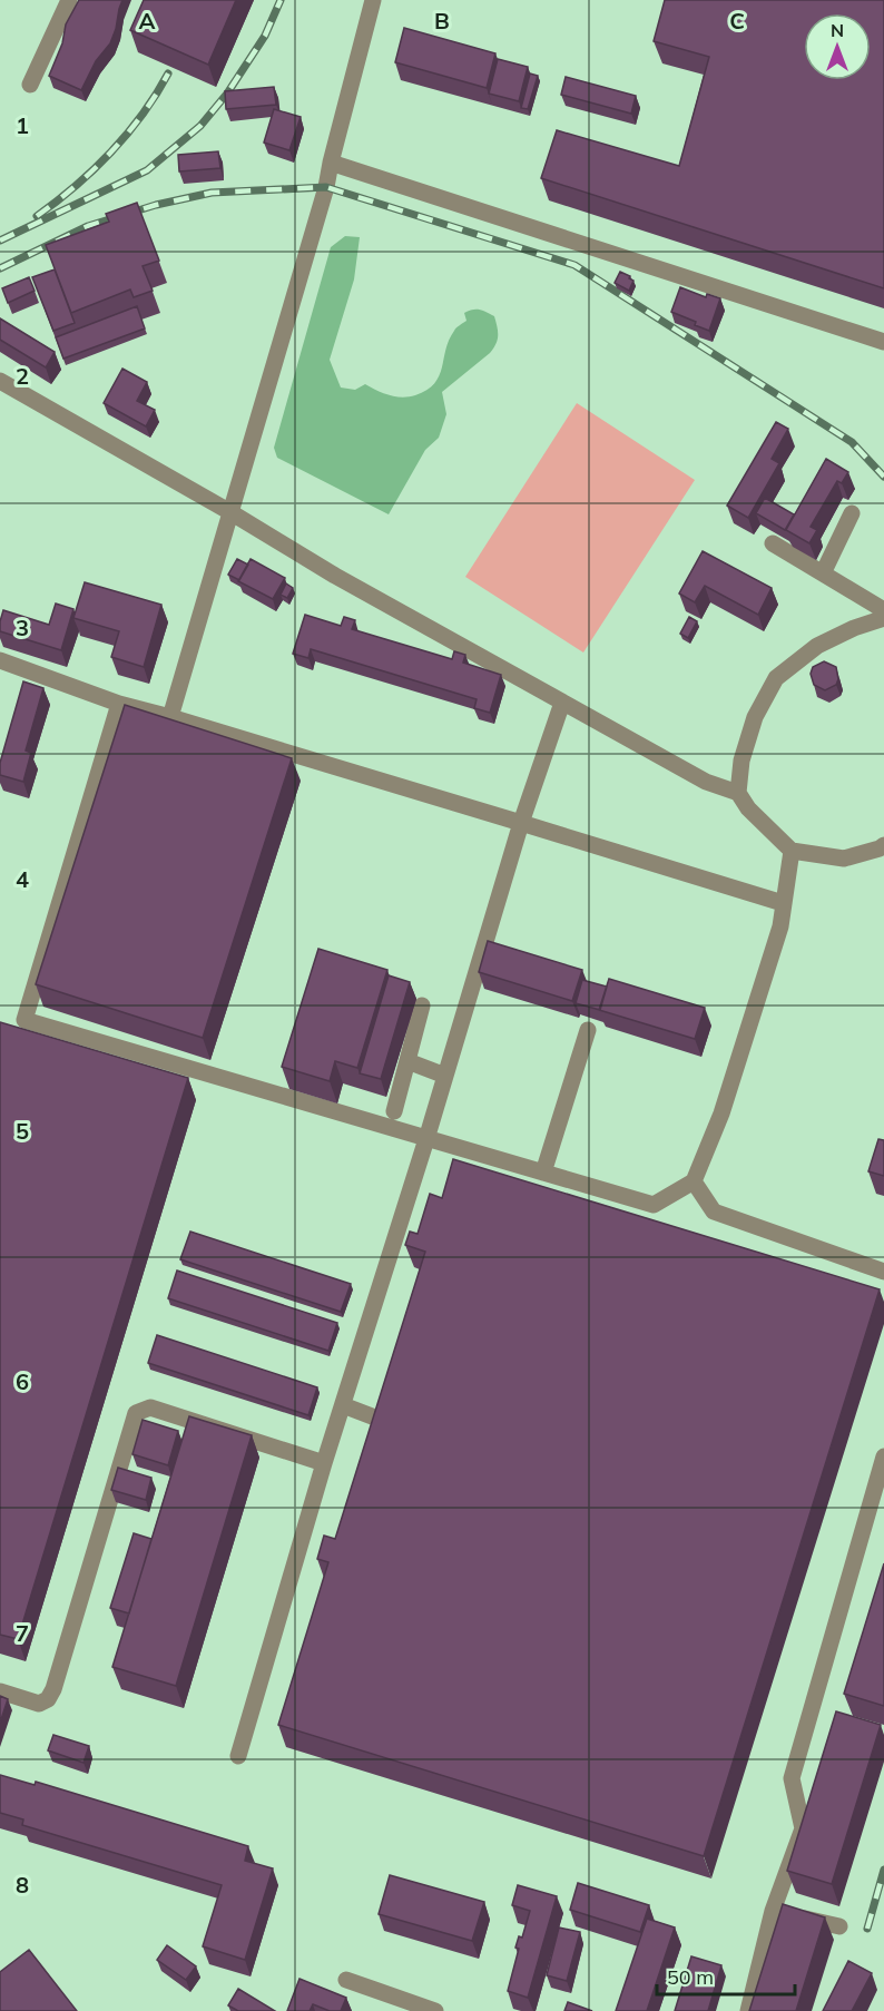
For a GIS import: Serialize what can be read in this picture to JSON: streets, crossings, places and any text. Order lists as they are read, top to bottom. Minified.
{"scale_bar":"50 m","north":"top","grid":{"columns":["A","B","C"],"rows":["1","2","3","4","5","6","7","8"]}}
